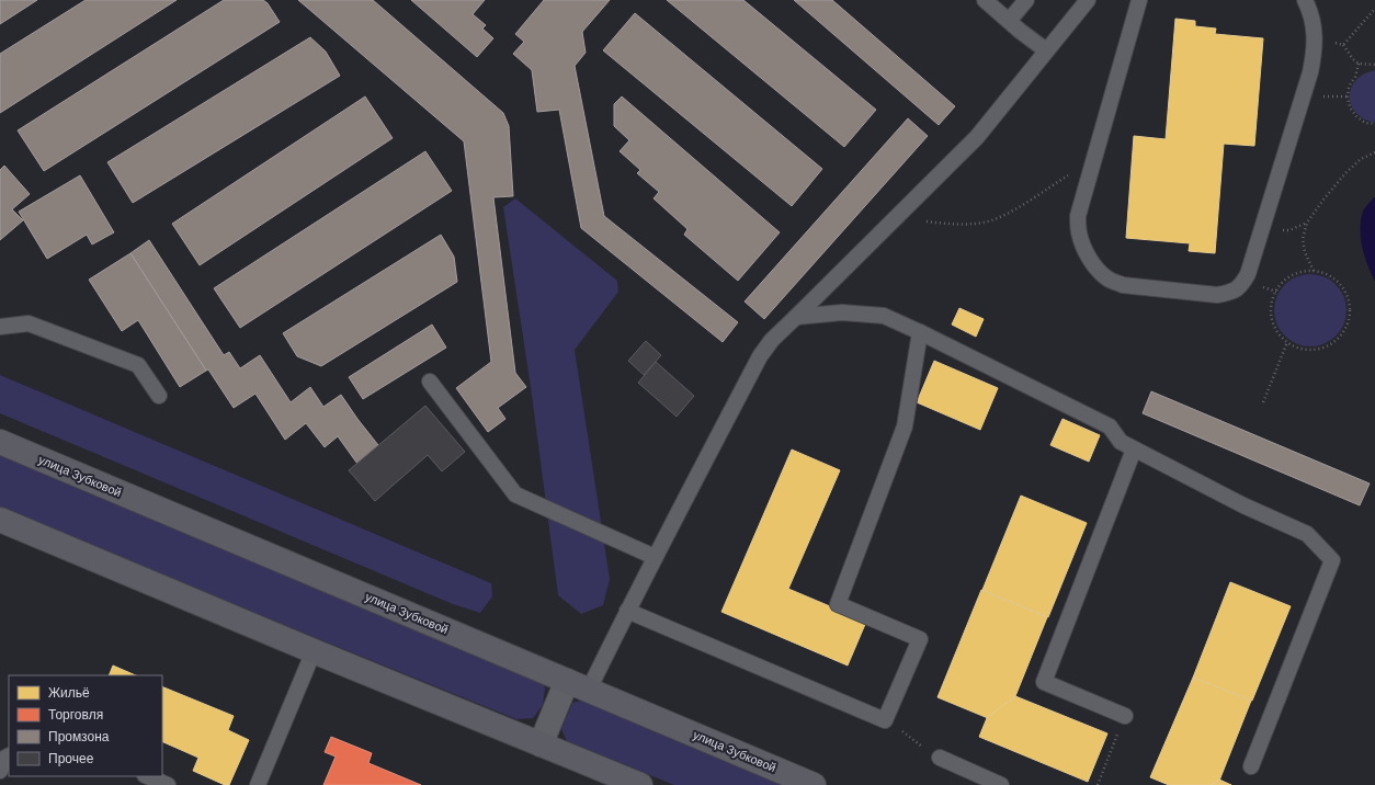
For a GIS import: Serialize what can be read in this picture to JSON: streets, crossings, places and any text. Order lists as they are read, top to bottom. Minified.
{"streets":{"main road":["улица Зубковой"]},"legend":["Жильё","Торговля","Промзона","Прочее"]}
